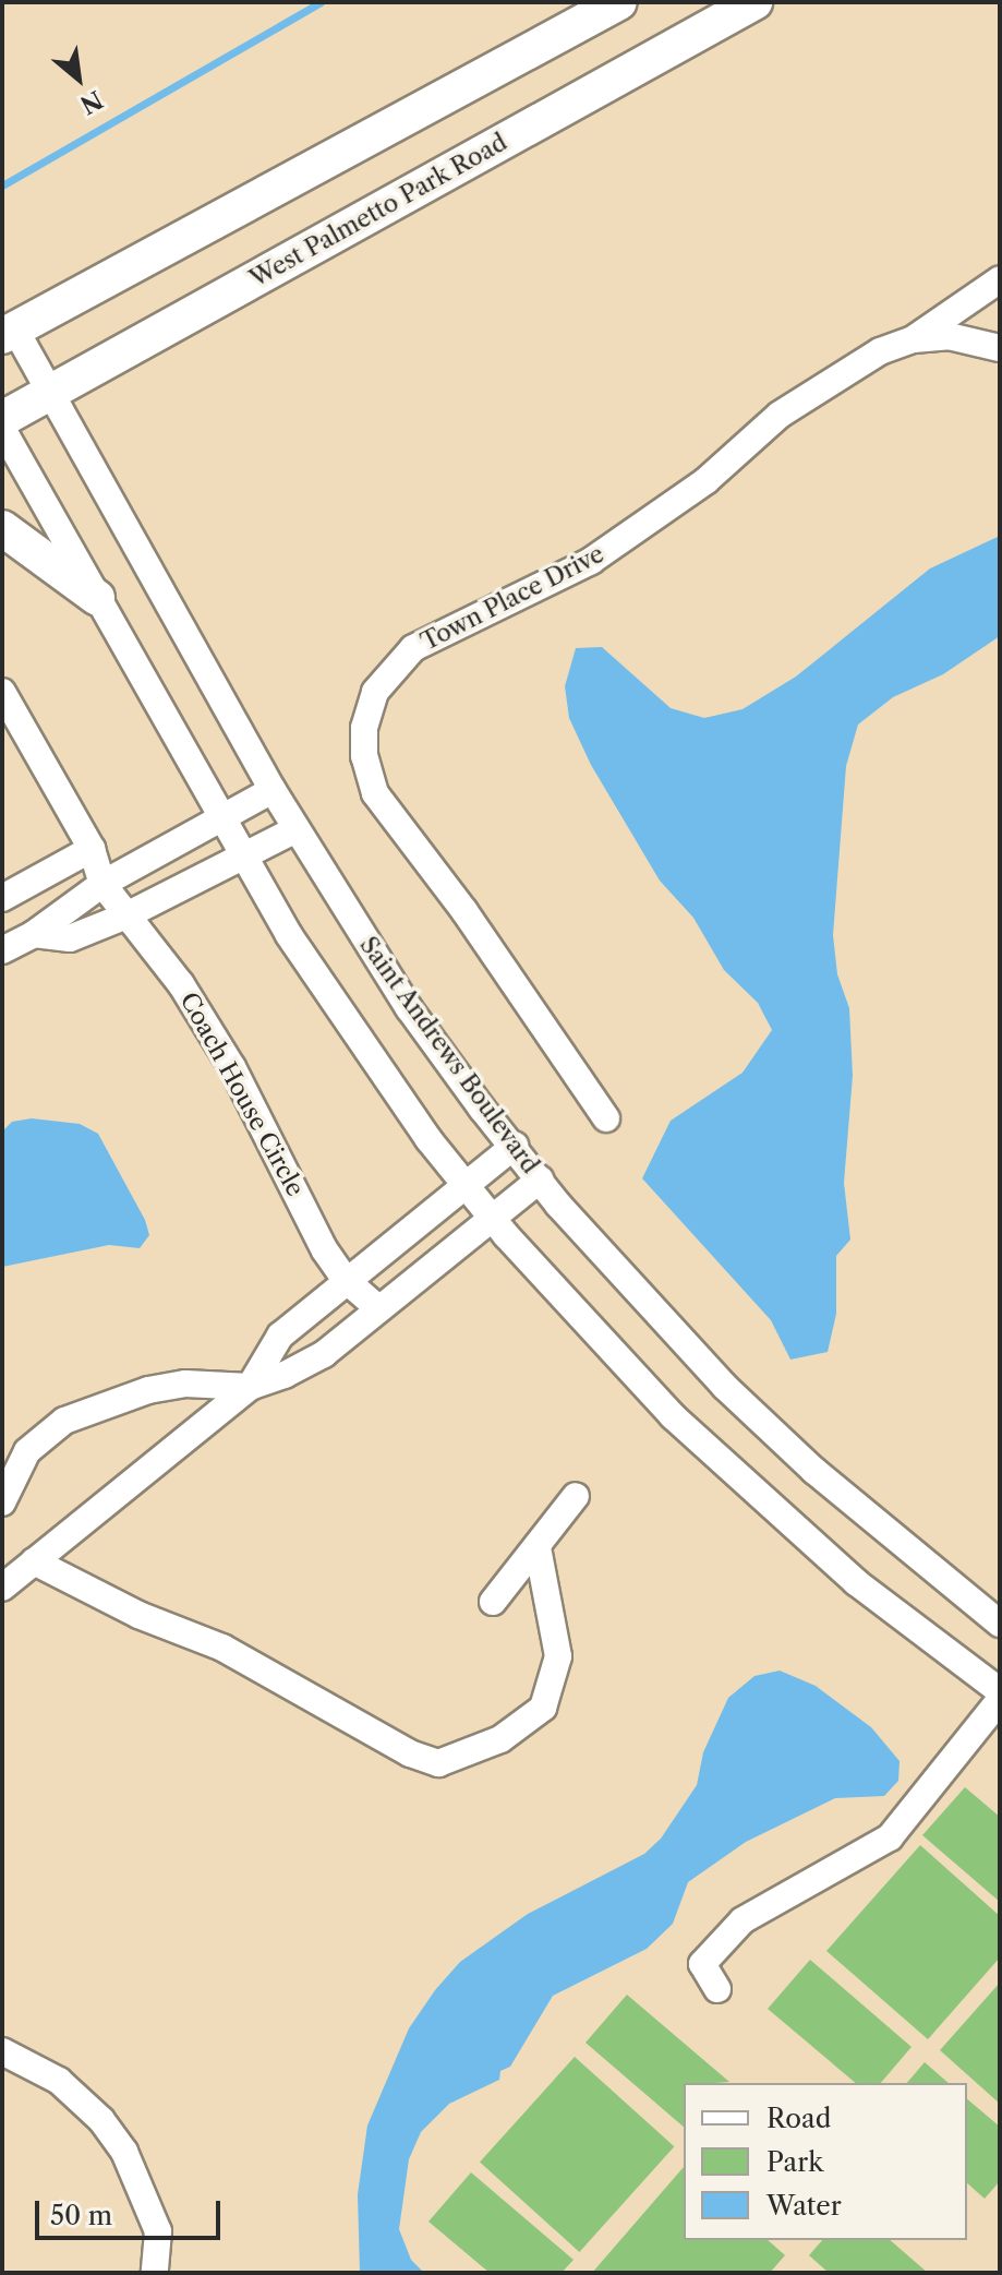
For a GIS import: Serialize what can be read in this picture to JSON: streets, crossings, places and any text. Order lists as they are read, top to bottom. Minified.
{"streets":{"main road":["West Palmetto Park Road"],"street":["Town Place Drive","Saint Andrews Boulevard","Coach House Circle"]},"crossings":[["West Palmetto Park Road","Saint Andrews Boulevard"]],"legend":["Road","Park","Water"],"scale_bar":"50 m","north":"bottom right"}
